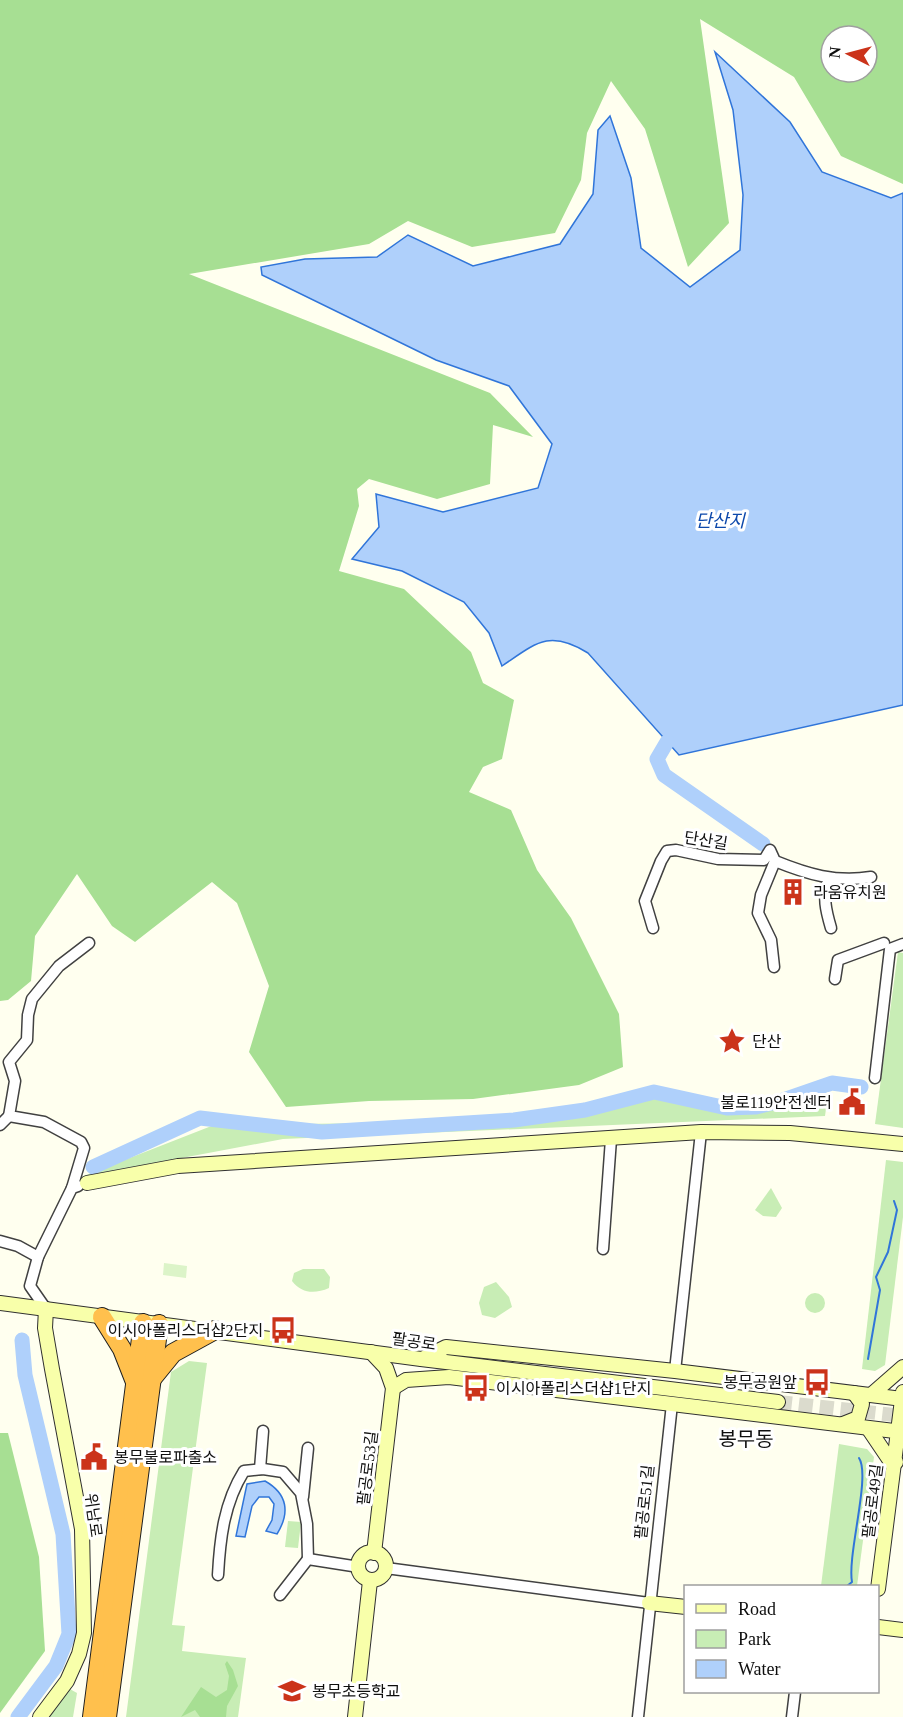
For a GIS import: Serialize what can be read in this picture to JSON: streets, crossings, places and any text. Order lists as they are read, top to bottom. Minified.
{"streets":{"main road":["팔공로","팔공로53길","팔공로49길","위남로"],"street":["단산길","팔공로51길"]},"crossings":[["팔공로","위남로"]],"districts":["봉무동"],"water":["단산지"],"places":{"building":["라움유치원"],"place":["단산"],"public building":["불로119안전센터","봉무불로파출소"],"bus stop":["이시아폴리스더샵2단지","봉무공원앞","이시아폴리스더샵1단지"],"school or university":["봉무초등학교"]},"legend":["Road","Park","Water"],"north":"left"}
